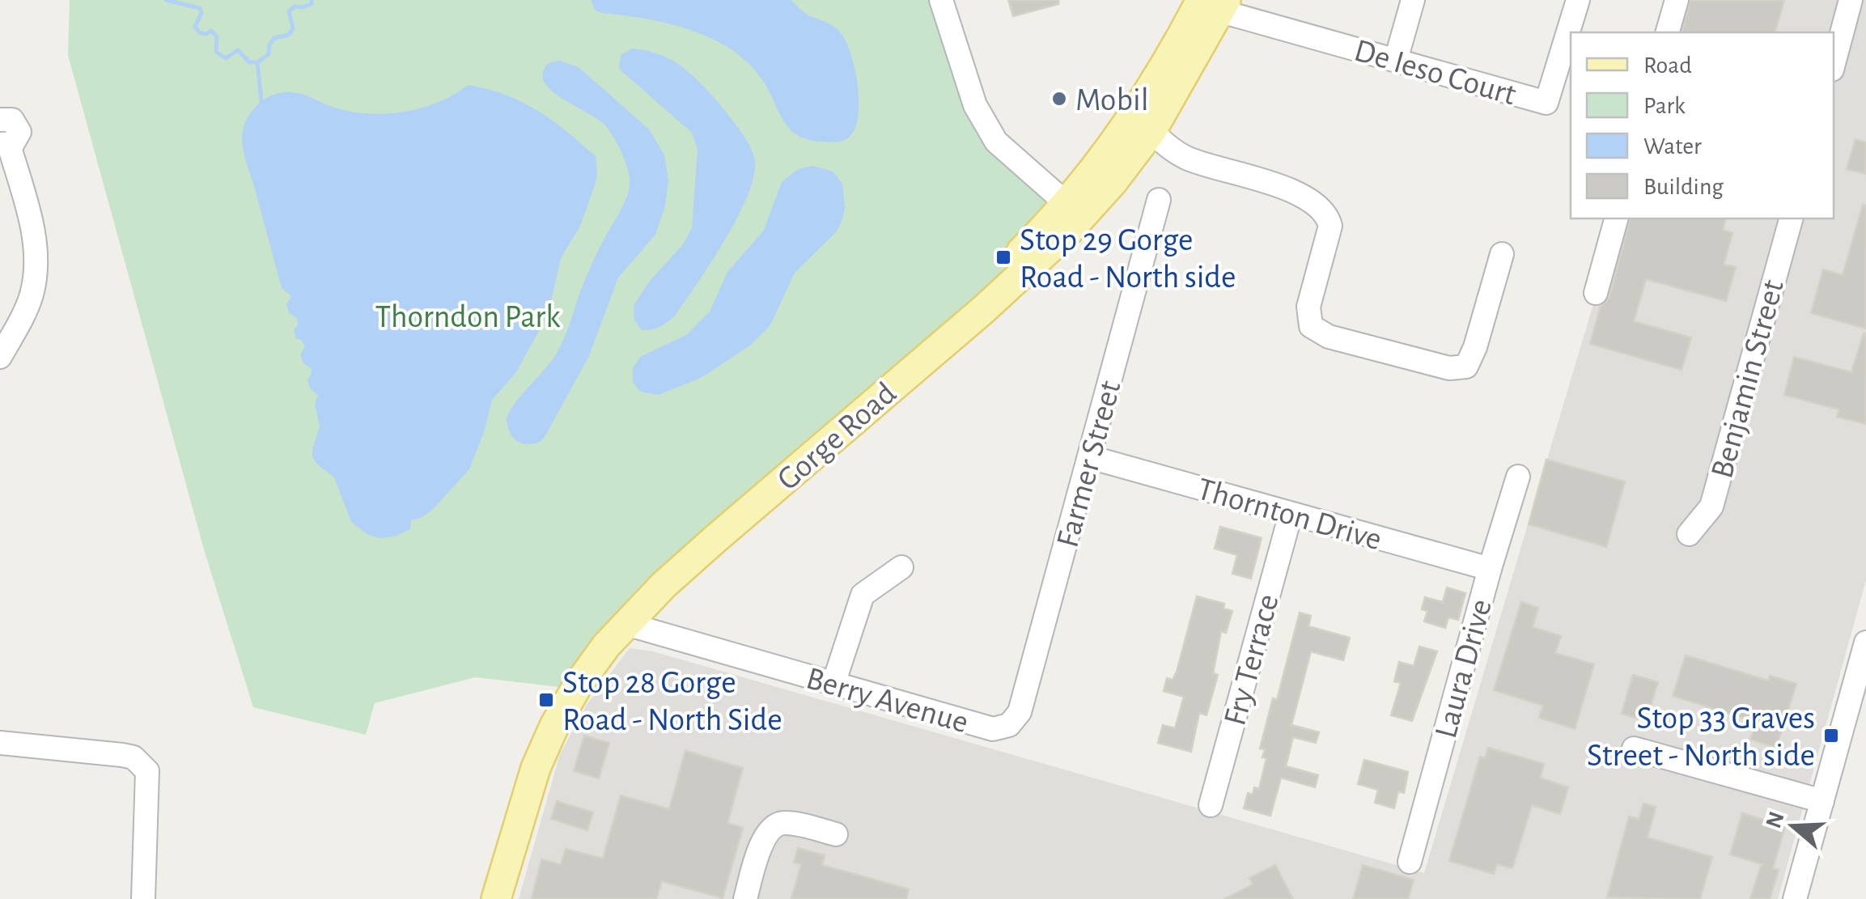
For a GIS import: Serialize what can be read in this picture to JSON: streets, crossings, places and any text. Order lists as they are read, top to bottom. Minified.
{"streets":{"main road":["Gorge Road"],"street":["De Ieso Court","Benjamin Street","Farmer Street","Thornton Drive","Fry Terrace","Laura Drive","Berry Avenue"]},"crossings":[["De Ieso Court","Gorge Road"],["Gorge Road","Berry Avenue"],["Farmer Street","Thornton Drive"],["Farmer Street","Berry Avenue"],["Thornton Drive","Fry Terrace"],["Thornton Drive","Laura Drive"]],"parks":["Thorndon Park"],"places":{"other":["Mobil"],"transit":["Stop 29 Gorge Road - North side","Stop 28 Gorge Road - North Side","Stop 33 Graves Street - North side"]},"legend":["Road","Park","Water","Building"],"north":"left"}
